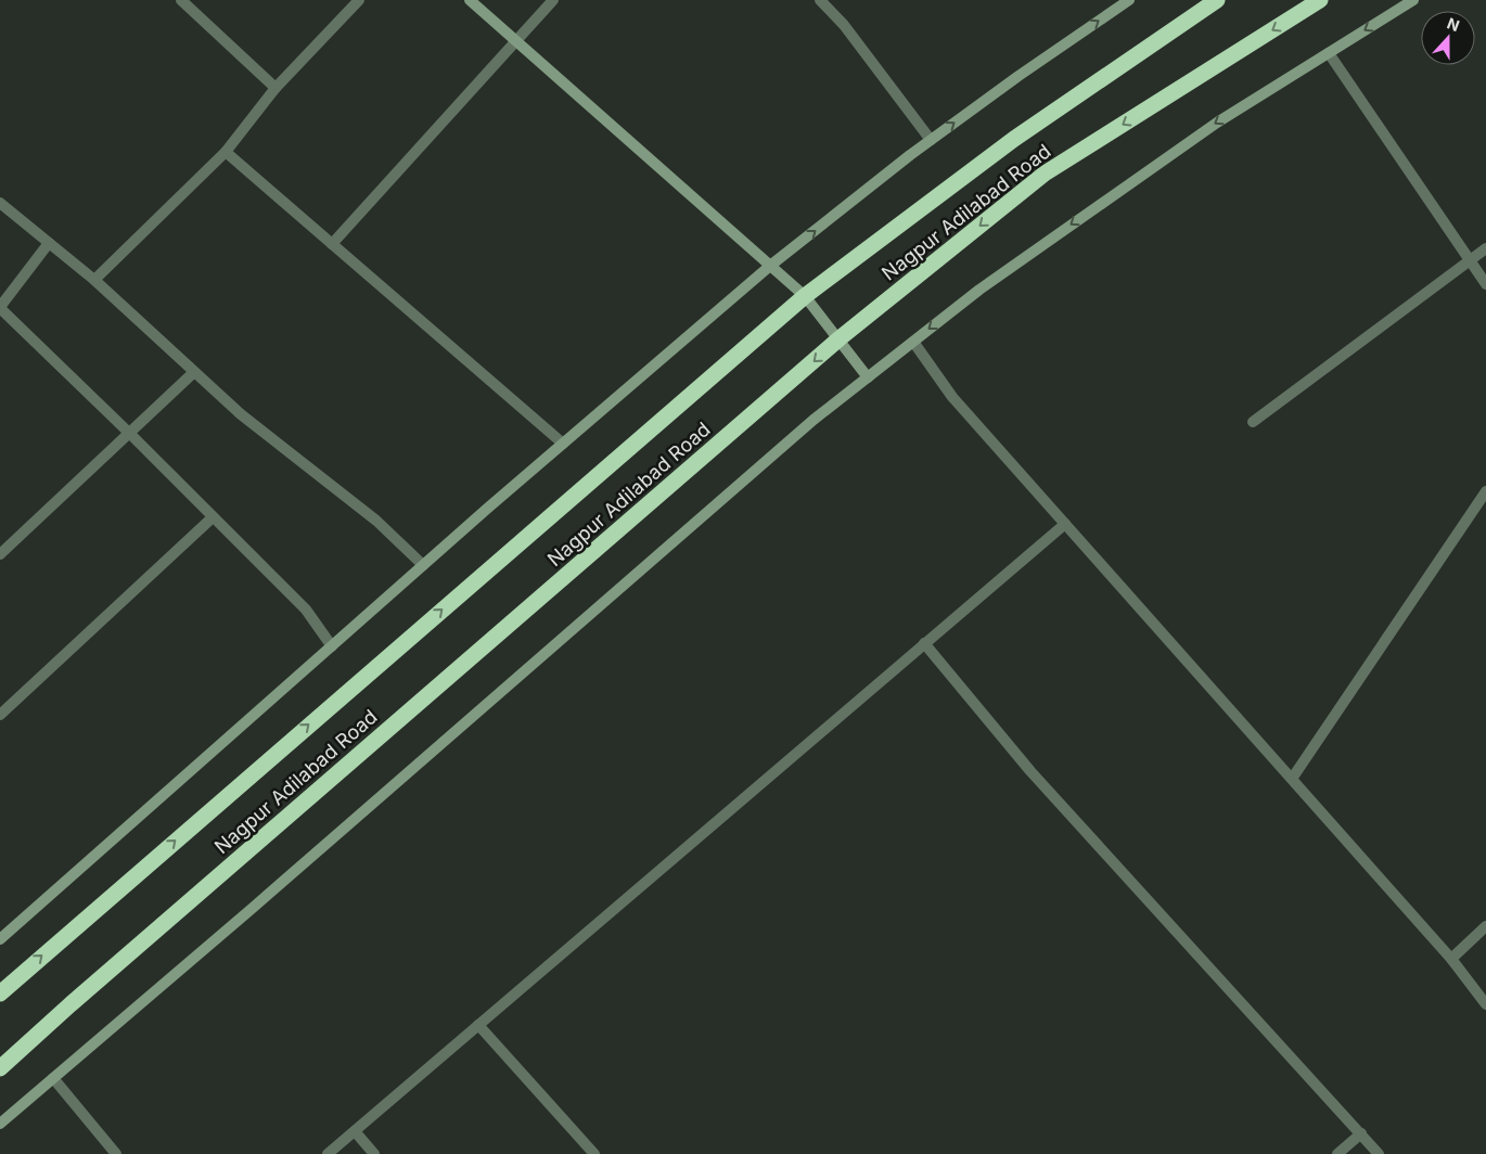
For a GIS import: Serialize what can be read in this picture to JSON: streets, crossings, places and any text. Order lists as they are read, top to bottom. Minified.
{"streets":{"highway":["Nagpur Adilabad Road"]},"north":"top"}
